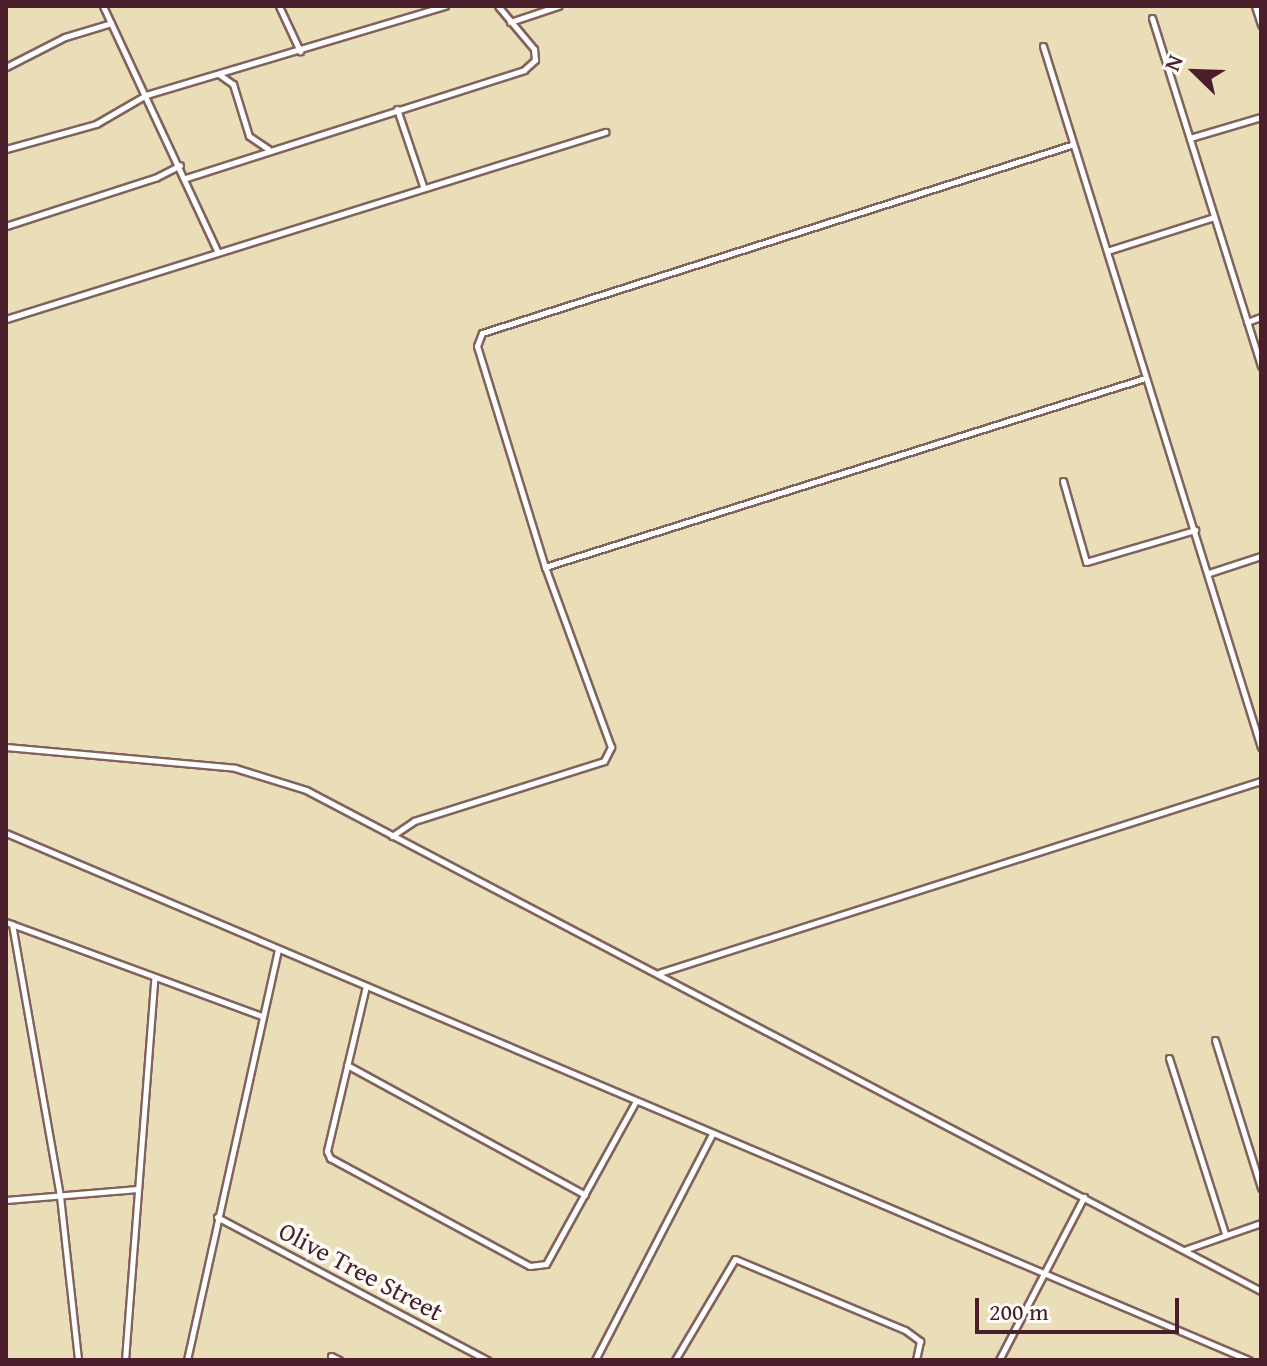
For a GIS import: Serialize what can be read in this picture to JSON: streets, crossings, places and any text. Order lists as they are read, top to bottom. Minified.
{"streets":{"street":["Olive Tree Street"]},"scale_bar":"200 m","north":"top left"}
